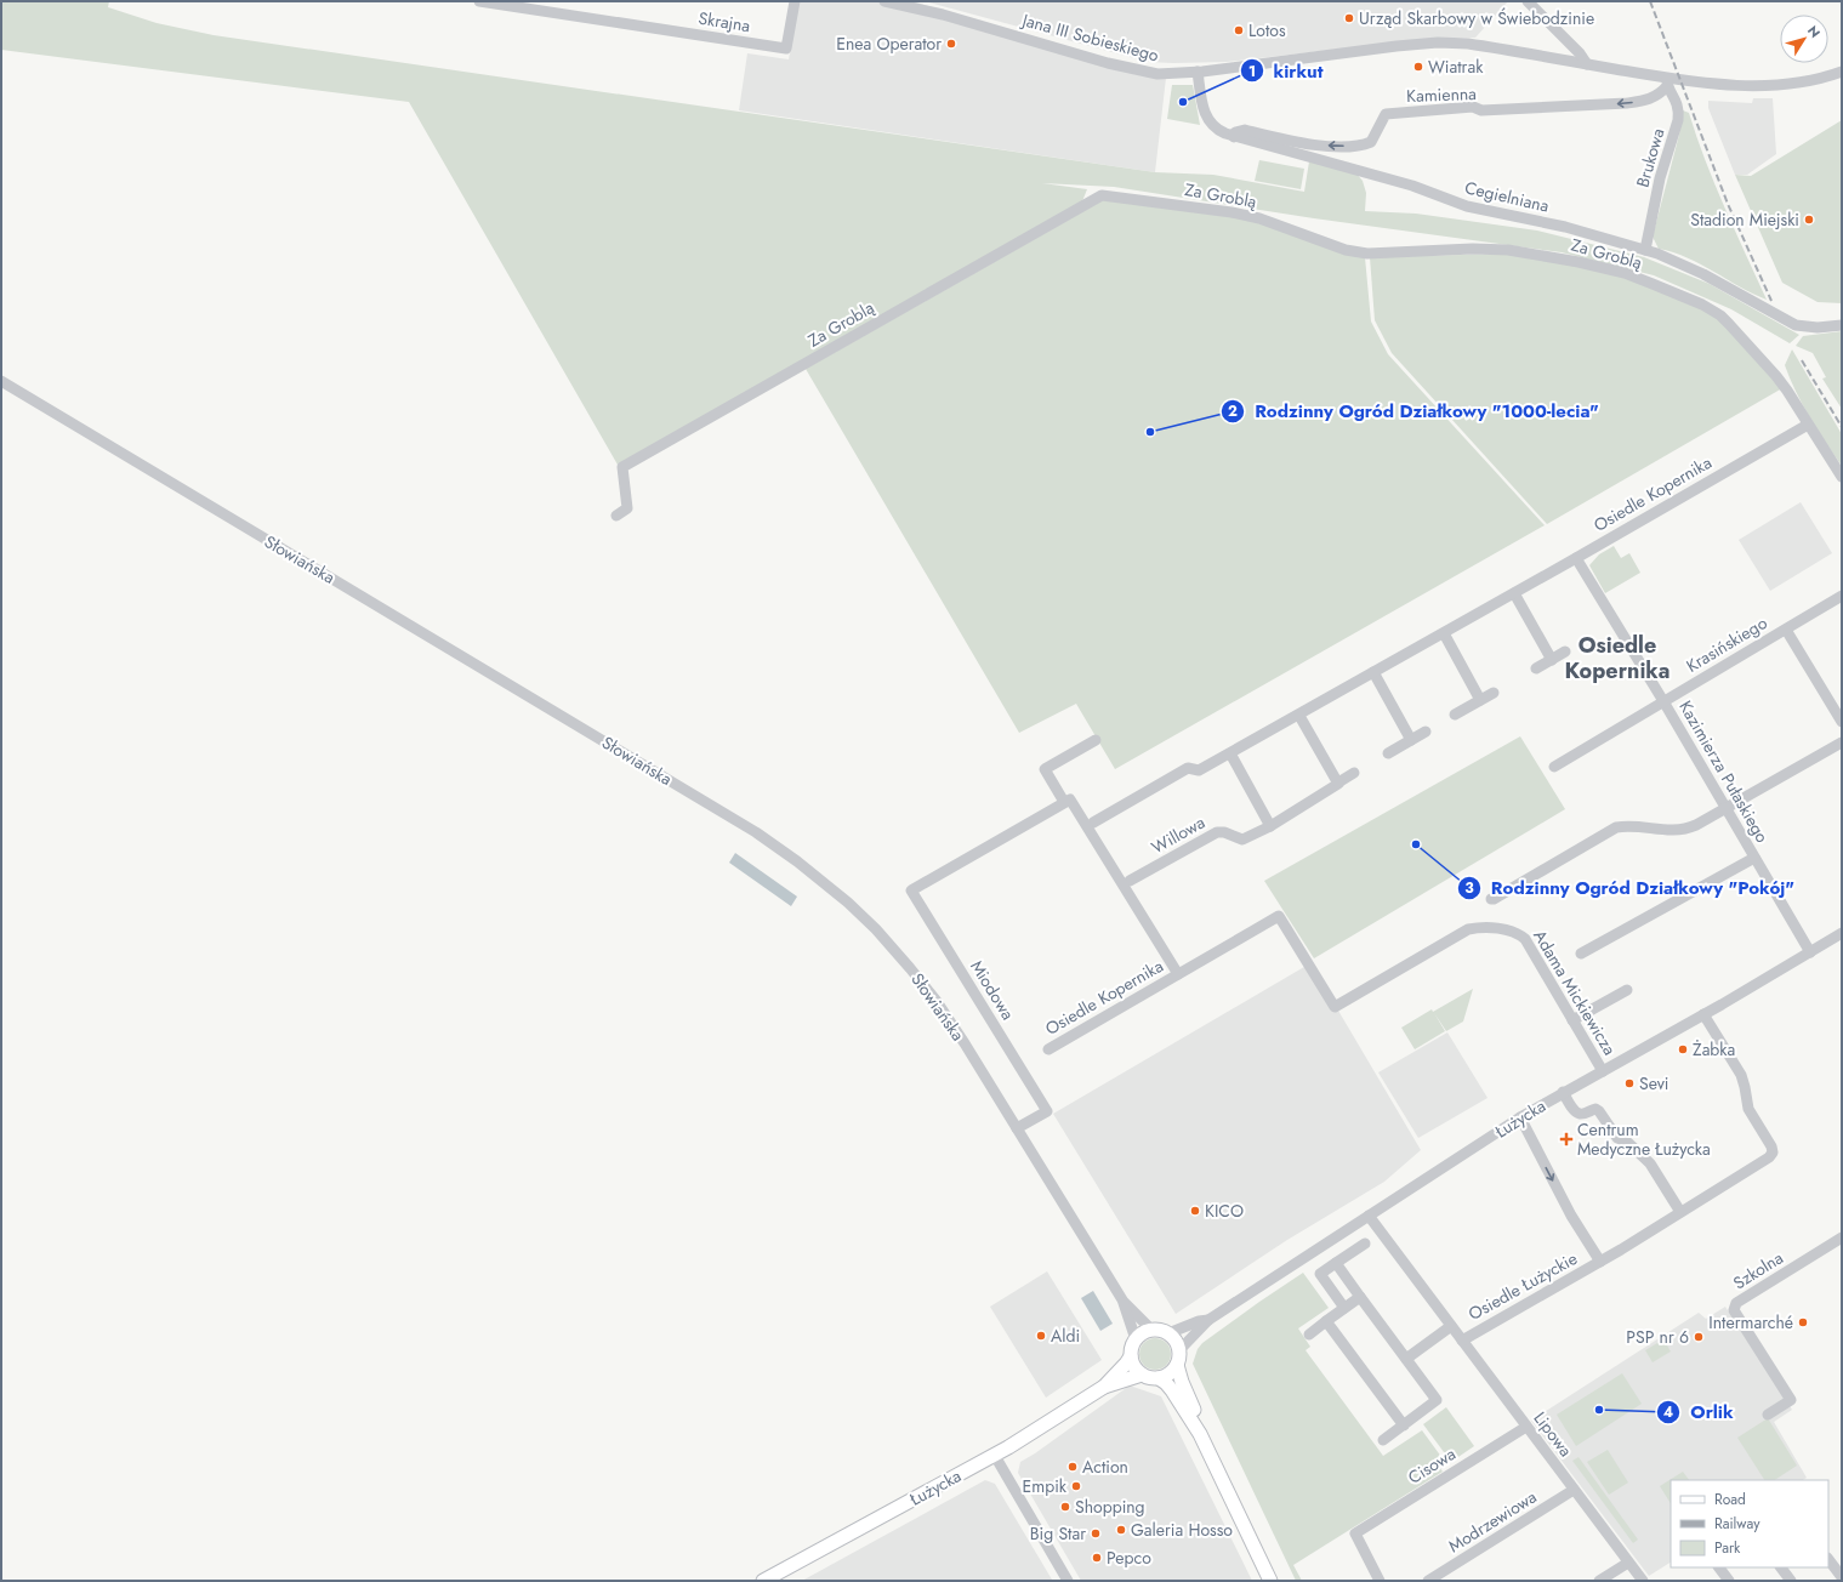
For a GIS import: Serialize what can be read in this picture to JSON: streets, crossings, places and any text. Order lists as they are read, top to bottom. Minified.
{"streets":{"main road":["Łużycka"],"street":["Skrajna","Jana III Sobieskiego","Kamienna","Brukowa","Za Groblą","Cegielniana","Osiedle Kopernika","Słowiańska","Krasińskiego","Kazimierza Pułaskiego","Willowa","Miodowa","Adama Mickiewicza","Szkolna","Osiedle Łużyckie","Lipowa","Cisowa","Modrzewiowa"]},"crossings":[["Jana III Sobieskiego","Kamienna"],["Jana III Sobieskiego","Brukowa"],["Jana III Sobieskiego","Cegielniana"],["Kamienna","Brukowa"],["Kamienna","Cegielniana"],["Brukowa","Cegielniana"],["Za Groblą","Osiedle Kopernika"],["Osiedle Kopernika","Kazimierza Pułaskiego"],["Osiedle Kopernika","Miodowa"],["Osiedle Kopernika","Adama Mickiewicza"],["Słowiańska","Miodowa"],["Słowiańska","Łużycka"],["Krasińskiego","Kazimierza Pułaskiego"],["Kazimierza Pułaskiego","Łużycka"],["Adama Mickiewicza","Łużycka"],["Łużycka","Osiedle Łużyckie"],["Łużycka","Lipowa"],["Osiedle Łużyckie","Lipowa"],["Lipowa","Cisowa"],["Lipowa","Modrzewiowa"]],"one_way":["Kamienna"],"districts":["Osiedle Kopernika"],"places":{"other":["Urząd Skarbowy w Świebodzinie","Lotos","Enea Operator","Wiatrak","kirkut","Stadion Miejski","Rodzinny Ogród Działkowy \"1000-lecia\"","Rodzinny Ogród Działkowy \"Pokój\"","Żabka","Sevi","KICO","Intermarché","Aldi","PSP nr 6","Orlik","Action","Empik","Shopping","Galeria Hosso","Big Star","Pepco"],"health":["Centrum Medyczne Łużycka"]},"legend":["Road","Railway","Park"],"north":"top right"}
